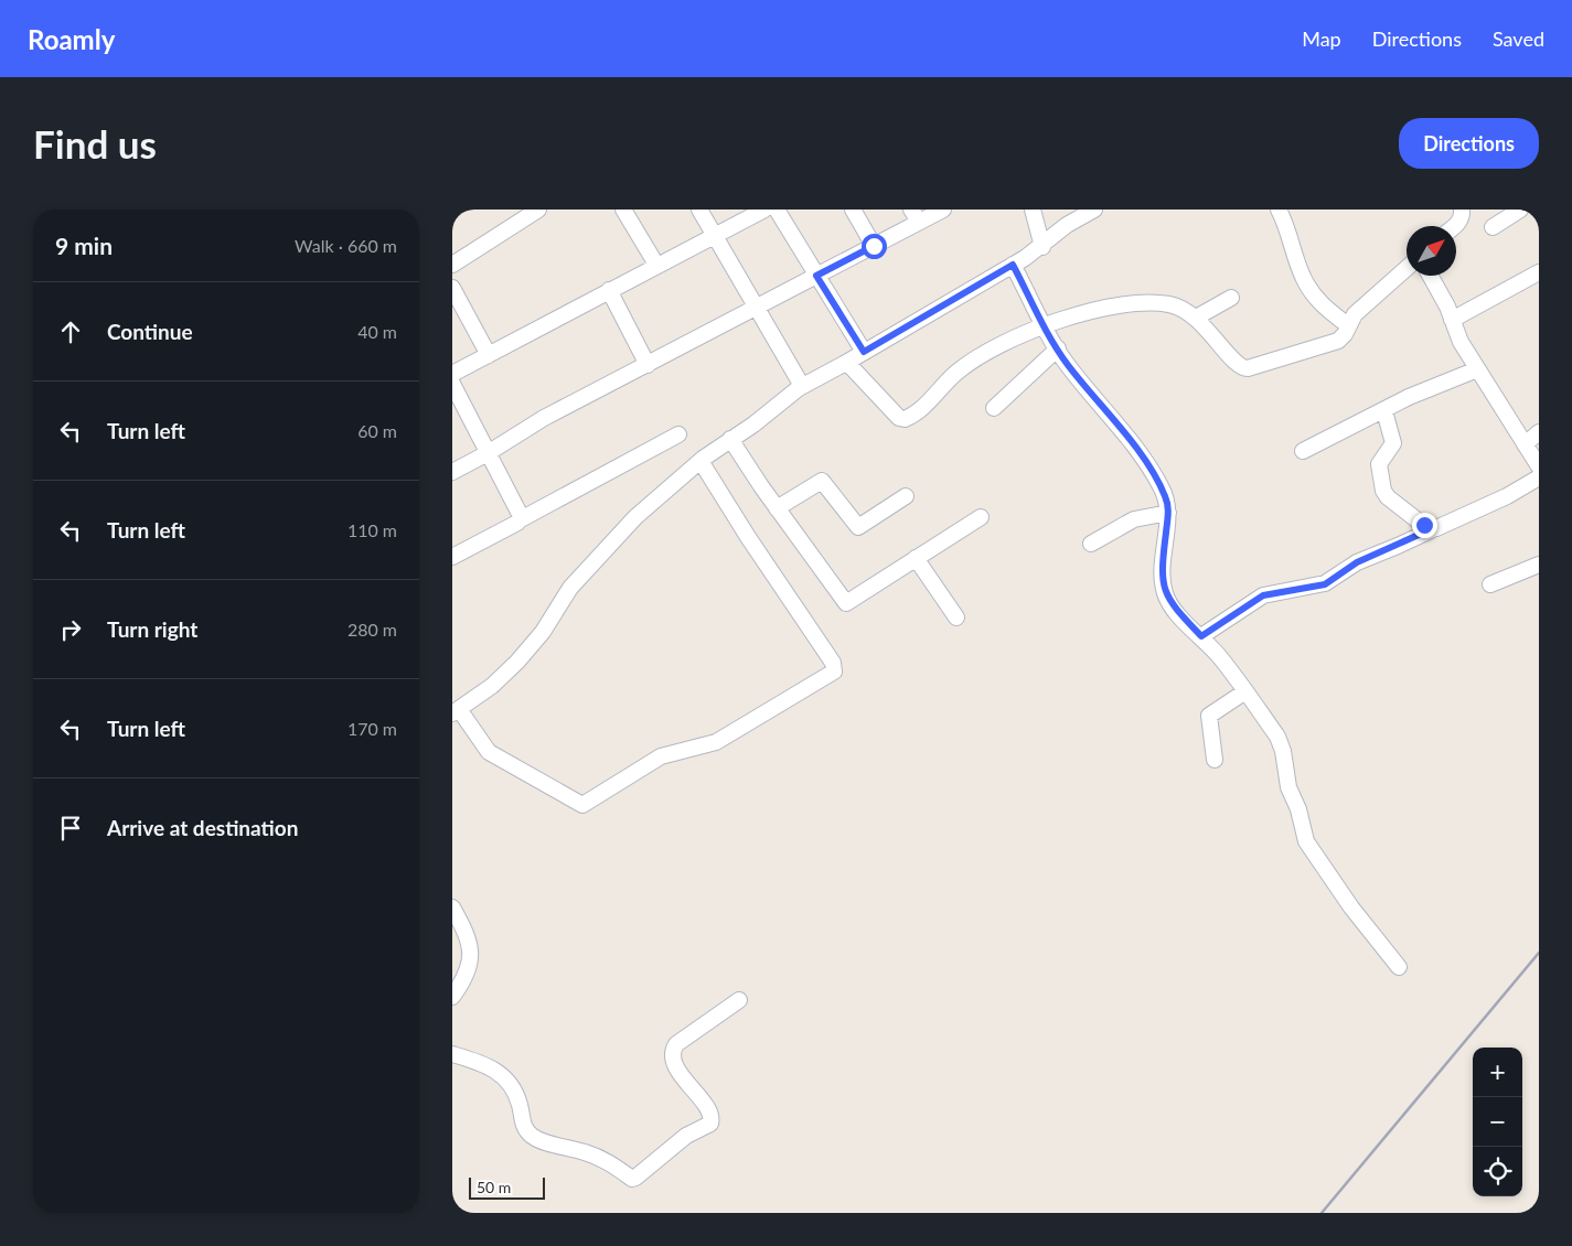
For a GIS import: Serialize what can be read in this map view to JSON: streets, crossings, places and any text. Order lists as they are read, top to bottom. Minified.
{"scale_bar":"50 m","north":"top right","page":{"header":"Roamly","nav":["Map","Directions","Saved"],"buttons":"Directions","title":"Find us","heading":["9 min","Walk · 660 m"],"list":[["Continue","40 m"],["Turn left","60 m"],["Turn left","110 m"],["Turn right","280 m"],["Turn left","170 m"],"Arrive at destination"],"map_buttons":["+","−"],"scale":"50 m"}}
